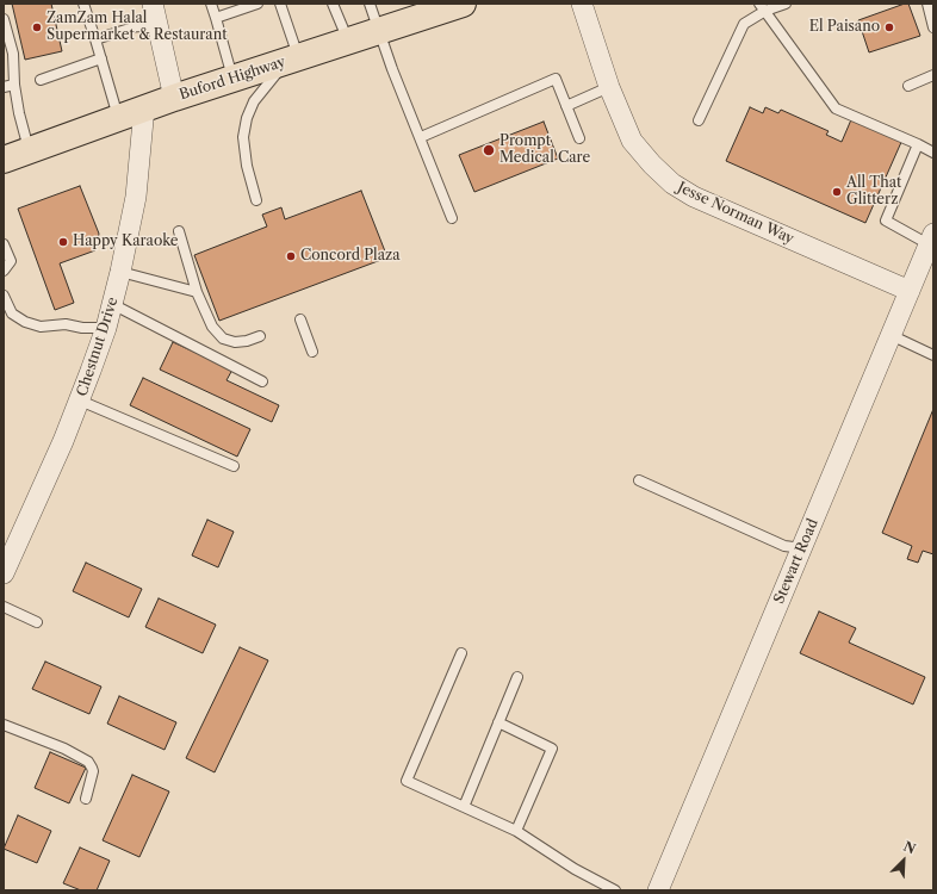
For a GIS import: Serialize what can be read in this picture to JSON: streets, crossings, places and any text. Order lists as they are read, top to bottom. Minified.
{"streets":{"main road":["Buford Highway"],"street":["Jesse Norman Way","Chestnut Drive","Stewart Road"]},"crossings":[["Buford Highway","Chestnut Drive"],["Jesse Norman Way","Stewart Road"]],"places":["ZamZam Halal Supermarket & Restaurant","El Paisano","Prompt Medical Care","All That Glitterz","Happy Karaoke","Concord Plaza"],"north":"top right"}
